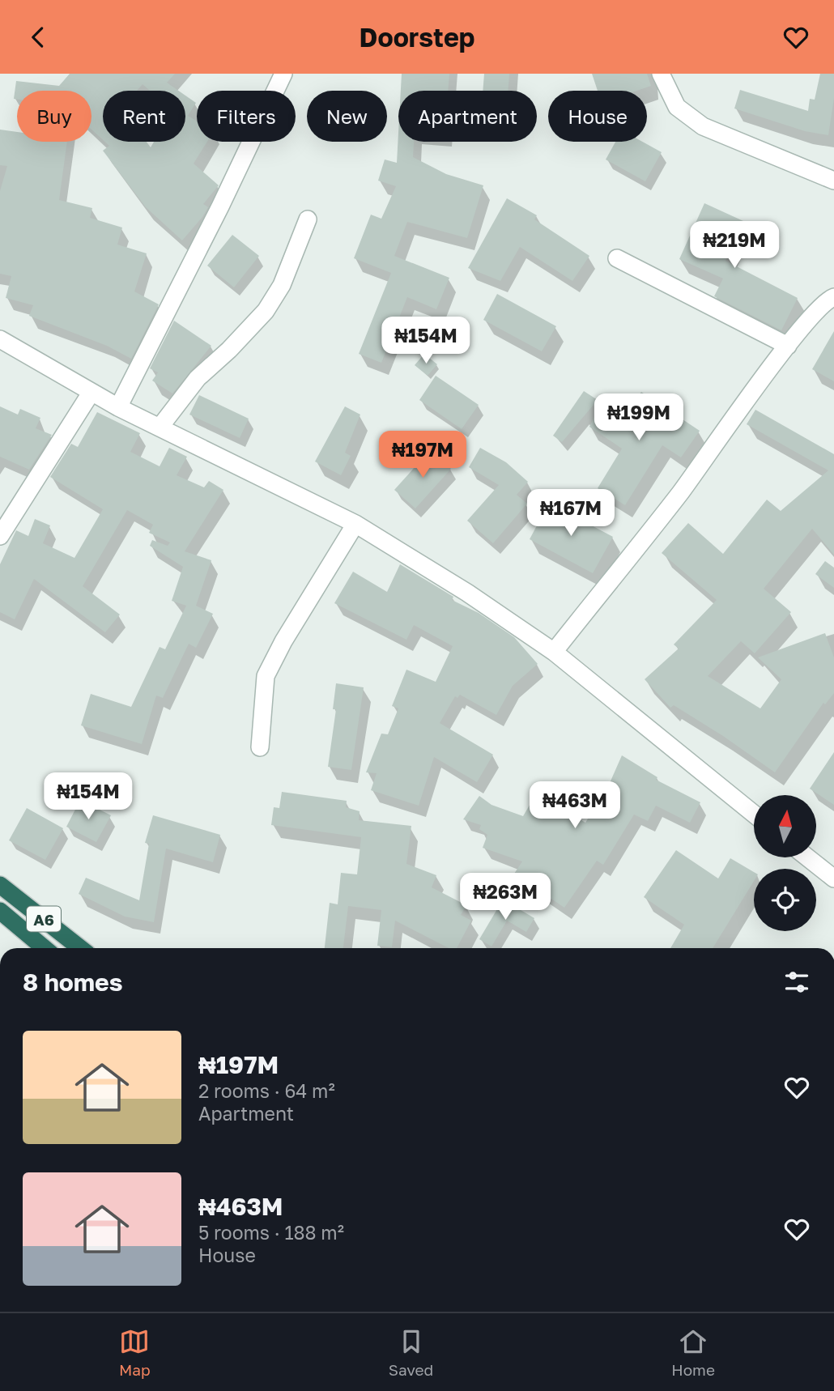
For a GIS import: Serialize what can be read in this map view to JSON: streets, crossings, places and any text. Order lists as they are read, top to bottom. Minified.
{"streets":{"highway":["A6"]},"north":"top","page":{"header":"Doorstep","chip":["Buy","Rent","Filters","New","Apartment","House"],"price":["₦219M","₦154M","₦199M","₦197M","₦167M","₦154M","₦463M","₦263M"],"heading":"8 homes","list":[{"name":"₦197M","note":"2 rooms · 64 m² · Apartment"},{"name":"₦463M","note":"5 rooms · 188 m² · House"}],"tabs":["Map","Saved","Home"]}}
